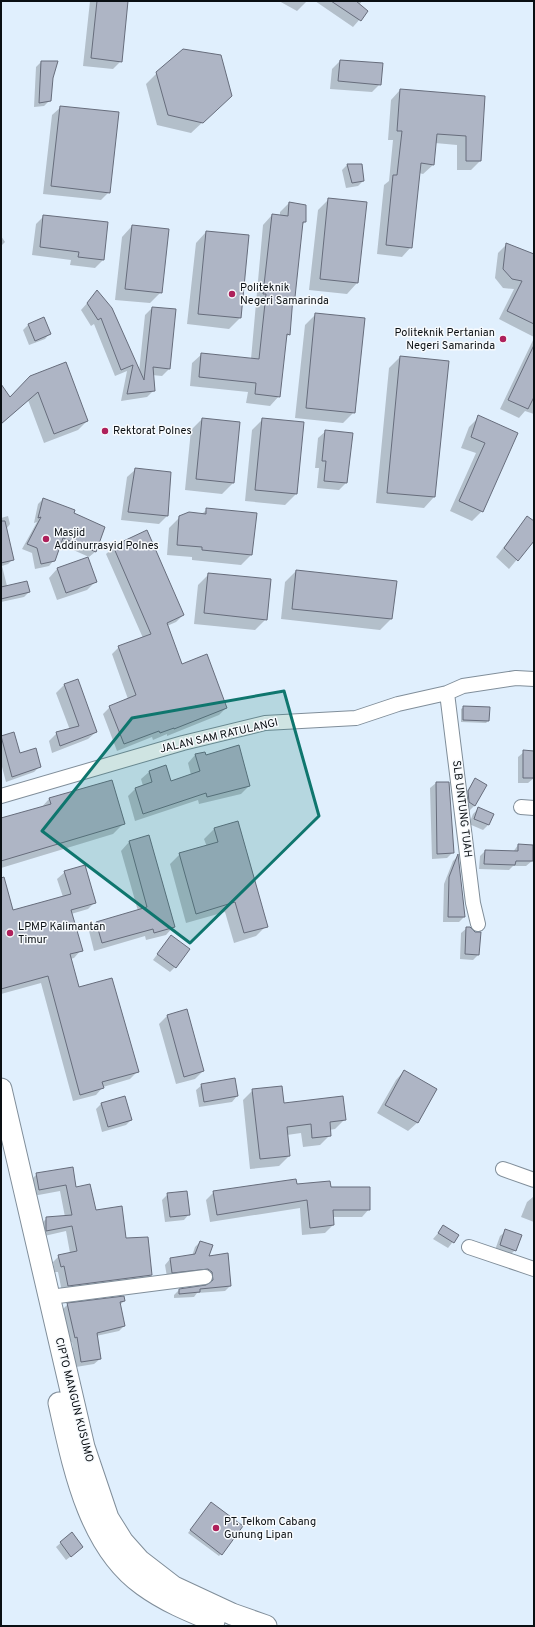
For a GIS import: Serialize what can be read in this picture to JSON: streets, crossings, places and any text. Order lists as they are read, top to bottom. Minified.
{"streets":{"highway":["CIPTO MANGUN KUSUMO"],"street":["JALAN SAM RATULANGI","SLB UNTUNG TUAH"]},"crossings":[["JALAN SAM RATULANGI","SLB UNTUNG TUAH"]],"places":["Politeknik Negeri Samarinda","Politeknik Pertanian Negeri Samarinda","Rektorat Polnes","Masjid Addinurrasyid Polnes","LPMP Kalimantan Timur","PT. Telkom Cabang Gunung Lipan"]}
